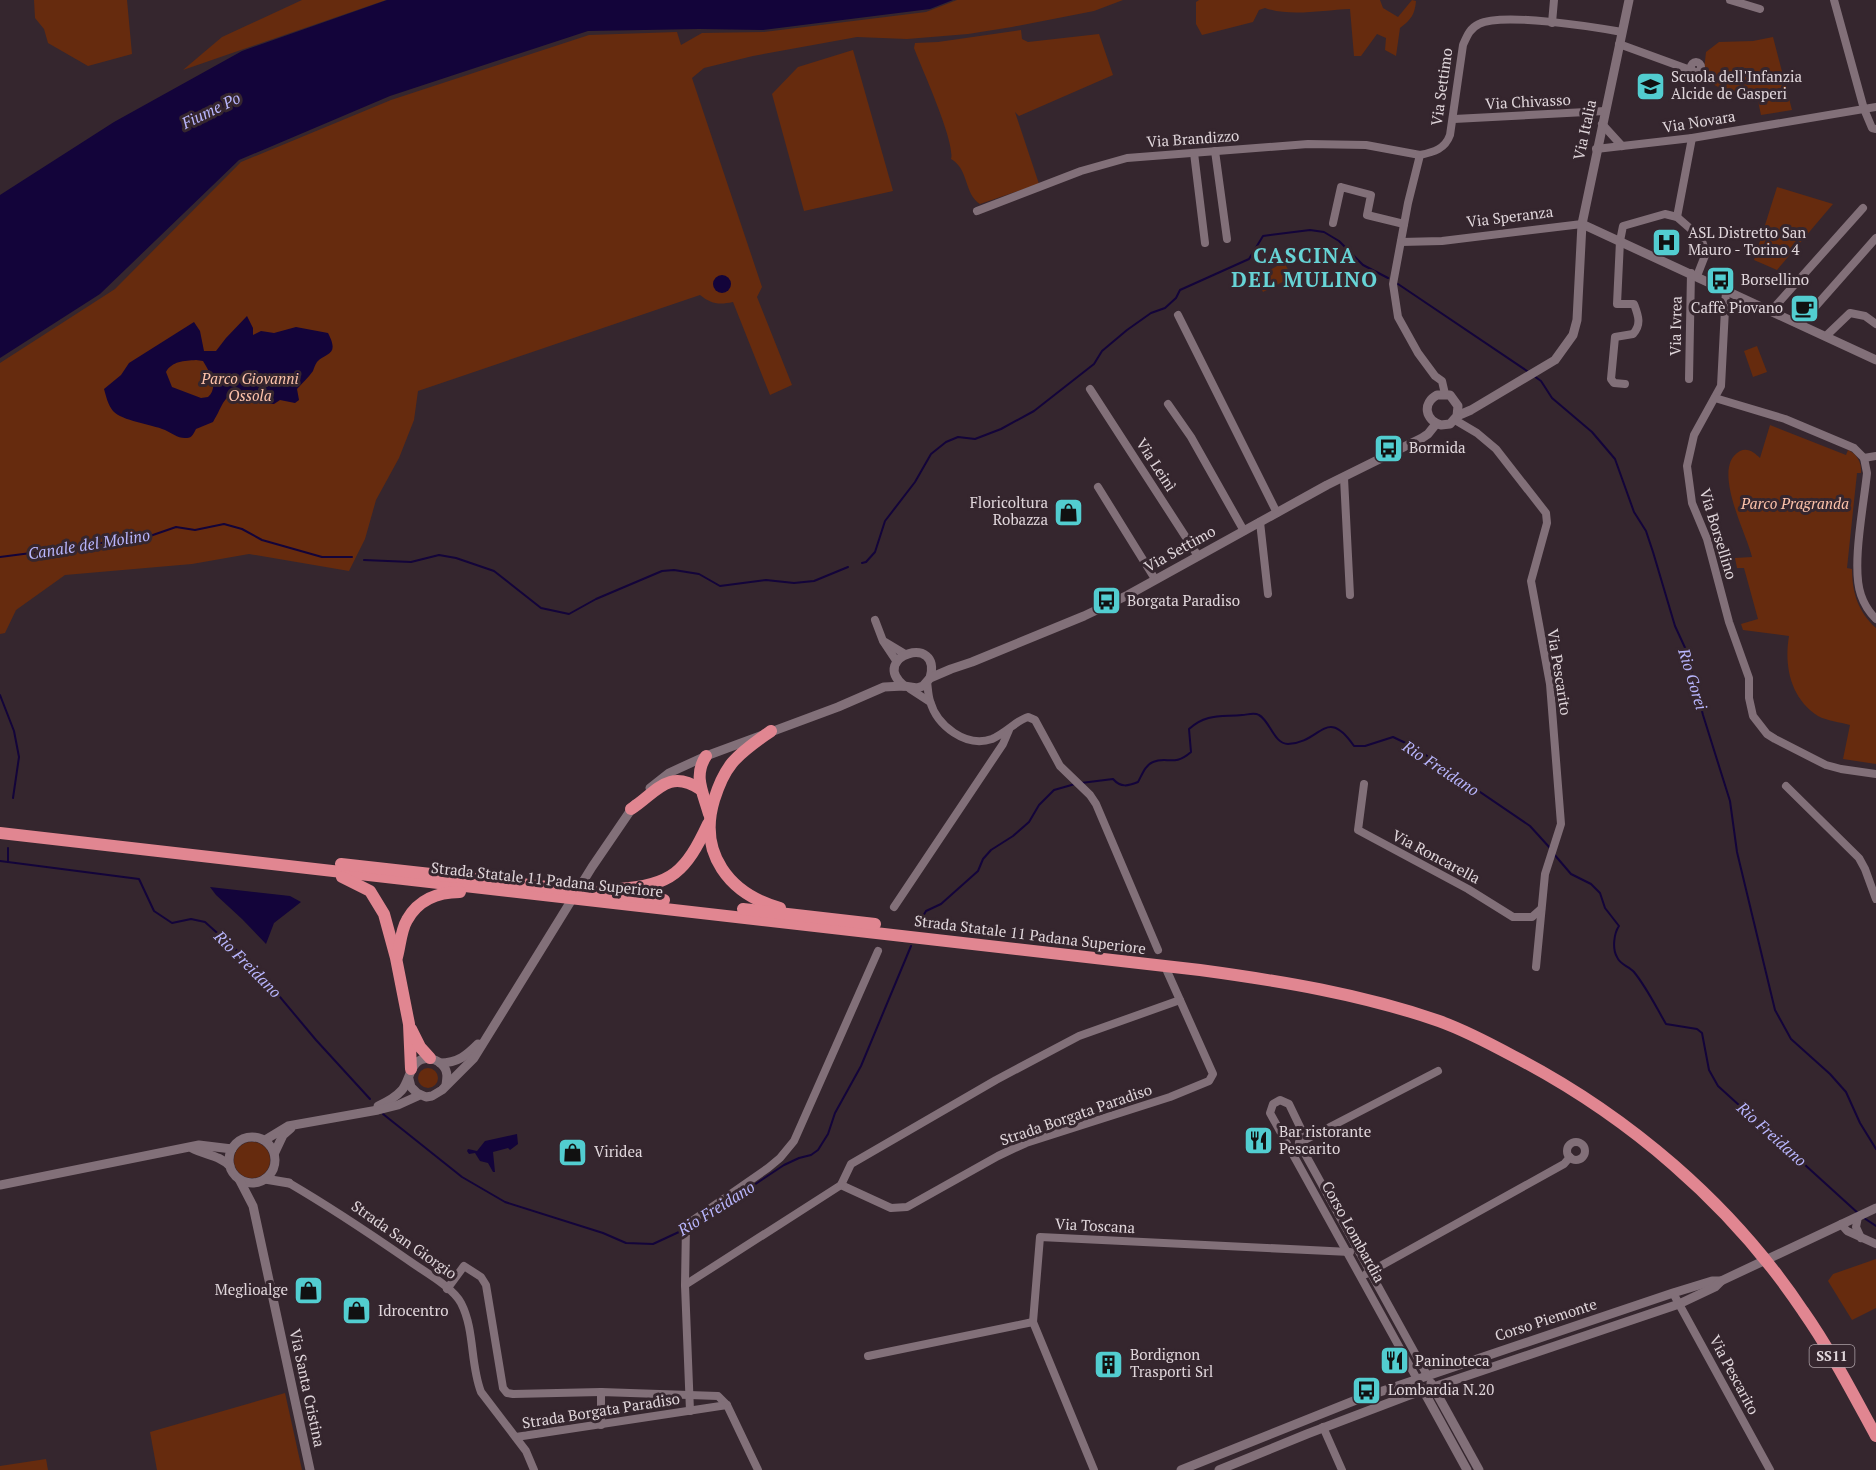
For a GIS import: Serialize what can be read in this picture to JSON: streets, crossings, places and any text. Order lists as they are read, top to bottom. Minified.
{"streets":{"highway":["Strada Statale 11 Padana Superiore","SS11"],"street":["Via Settimo","Via Chivasso","Via Novara","Via Italia","Via Brandizzo","Via Speranza","Via Ivrea","Via Leinì","Via Borsellino","Via Pescarito","Via Roncarella","Strada Borgata Paradiso","Via Toscana","Corso Lombardia","Strada San Giorgio","Corso Piemonte","Via Santa Cristina"]},"crossings":[["Via Settimo","Via Chivasso"],["Via Settimo","Via Italia"],["Via Settimo","Via Brandizzo"],["Via Settimo","Via Leinì"],["Via Settimo","Via Pescarito"],["Via Chivasso","Via Italia"],["Via Novara","Via Italia"],["Via Italia","Via Speranza"],["Via Italia","Via Pescarito"],["Via Pescarito","Via Roncarella"],["Via Pescarito","Corso Piemonte"],["Strada Borgata Paradiso","Strada San Giorgio"],["Via Toscana","Corso Lombardia"],["Corso Lombardia","Corso Piemonte"],["Strada San Giorgio","Via Santa Cristina"]],"districts":["CASCINA DEL MULINO"],"water":["Fiume Po","Canale del Molino","Rio Gorei","Rio Freidano"],"parks":["Parco Giovanni Ossola","Parco Pragranda"],"places":{"school or university":["Scuola dell'Infanzia Alcide de Gasperi"],"hospital":["ASL Distretto San Mauro - Torino 4"],"bus stop":["Borsellino","Bormida","Borgata Paradiso","Lombardia N.20"],"cafe":["Caffè Piovano"],"shop":["Floricoltura Robazza","Viridea","Meglioalge","Idrocentro"],"restaurant":["Bar ristorante Pescarito","Paninoteca"],"building":["Bordignon Trasporti Srl"]}}
